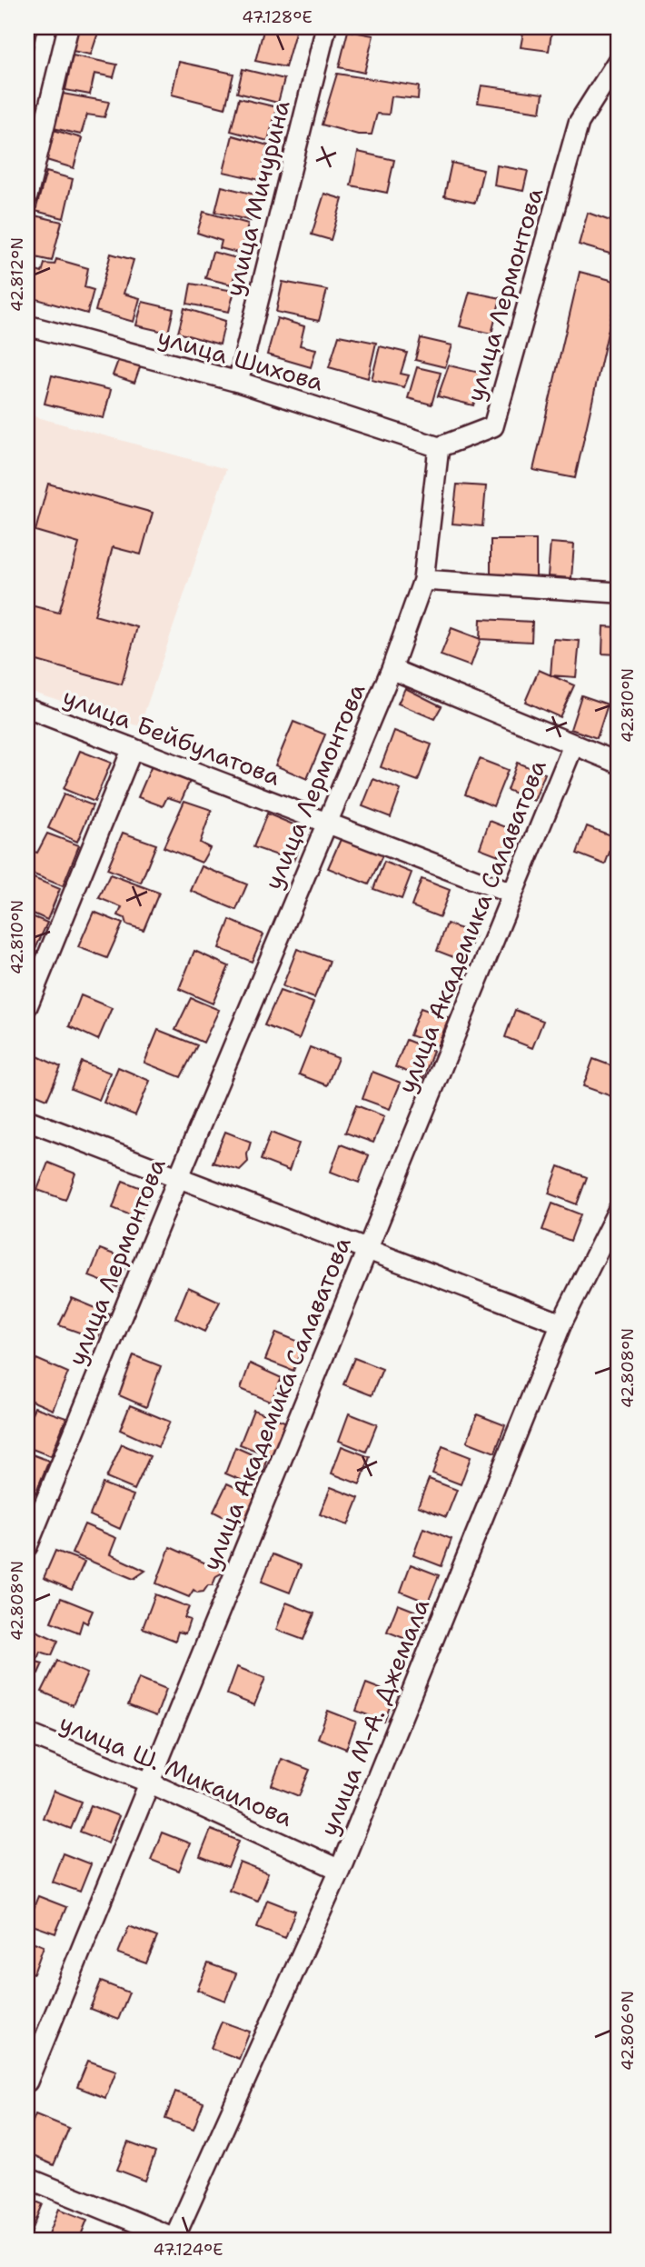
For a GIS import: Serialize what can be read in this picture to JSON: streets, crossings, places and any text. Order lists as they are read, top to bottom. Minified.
{"streets":{"street":["улица Мичурина","улица Лермонтова","улица Шихова","улица Бейбулатова","улица Академика Салаватова","улица М-А. Джемала","улица Ш. Микаилова"]},"crossings":[["улица Мичурина","улица Шихова"],["улица Лермонтова","улица Шихова"],["улица Лермонтова","улица Бейбулатова"],["улица Бейбулатова","улица Академика Салаватова"],["улица Академика Салаватова","улица Ш. Микаилова"],["улица М-А. Джемала","улица Ш. Микаилова"]],"coordinates":["47.128°E","42.812°N","42.810°N","42.808°N","42.806°N","47.124°E"]}
